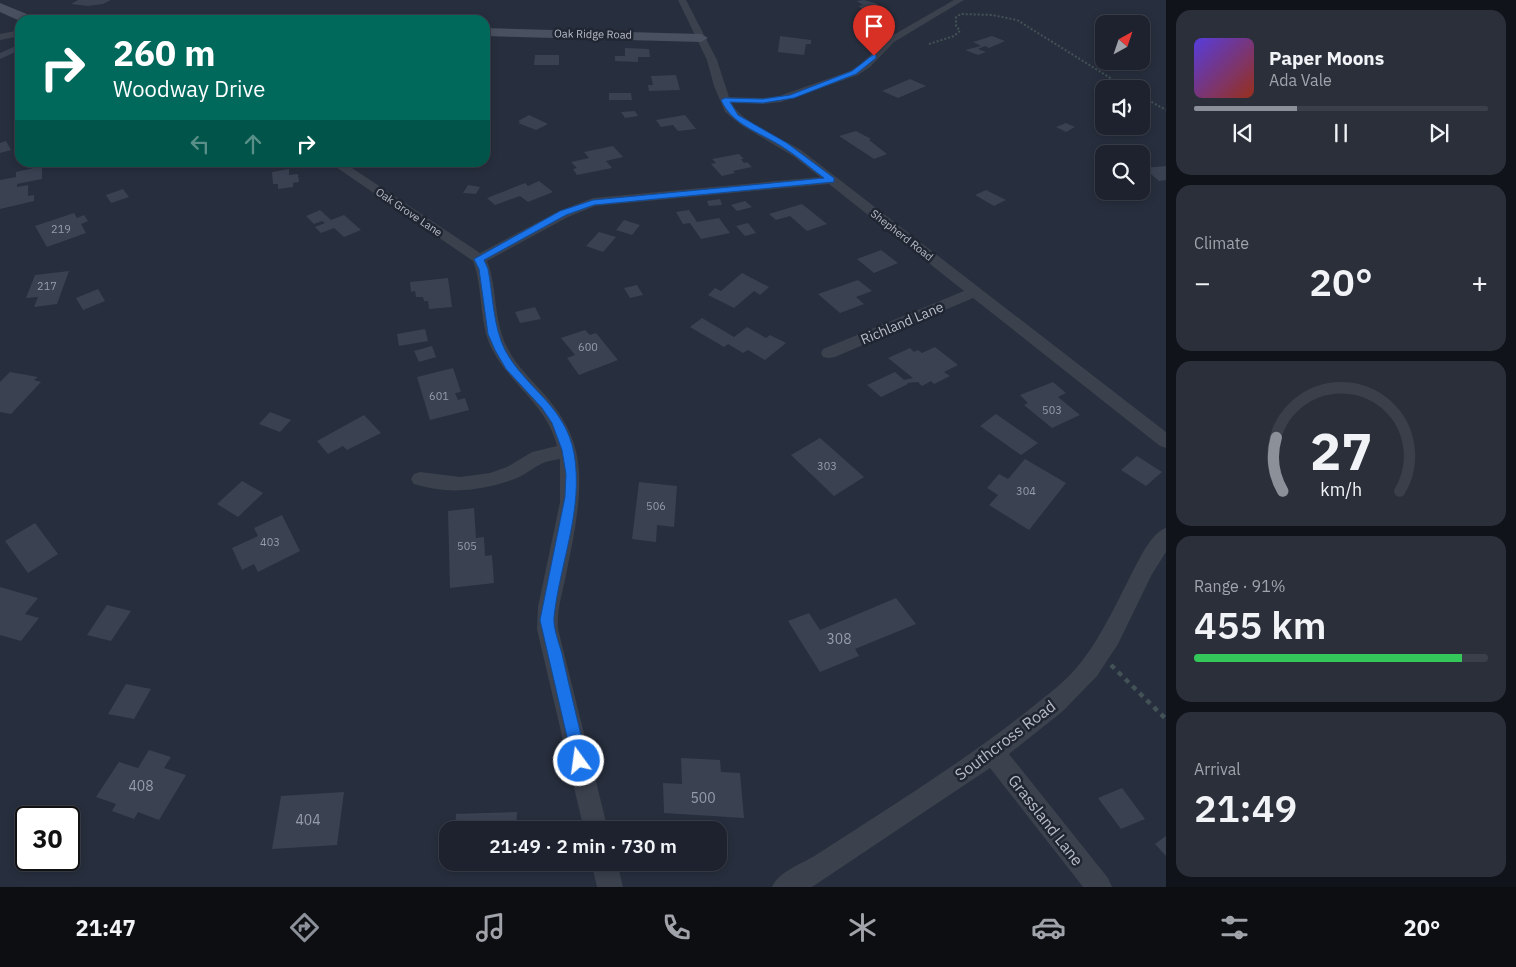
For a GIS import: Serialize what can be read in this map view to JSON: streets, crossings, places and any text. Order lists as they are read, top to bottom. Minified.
{"streets":{"street":["Oak Ridge Road","Oak Grove Lane","Shepherd Road","Richland Lane","Southcross Road","Grassland Lane"]},"crossings":[["Oak Ridge Road","Shepherd Road"],["Shepherd Road","Richland Lane"],["Southcross Road","Grassland Lane"]],"house_numbers":["219","217","600","601","503","303","304","506","403","505","308","408","500","404"],"north":"top right","page":{"turn":["260 m","Woodway Drive"],"song":["Paper Moons","Ada Vale"],"tile":["Climate",["Range · 91%","455 km"],["Arrival","21:49"]],"heat":["−","20°","+"],"limit":"30","trip":"21:49 · 2 min · 730 m","tabs":["21:47","20°"],"gauge":["27","km/h"]}}
